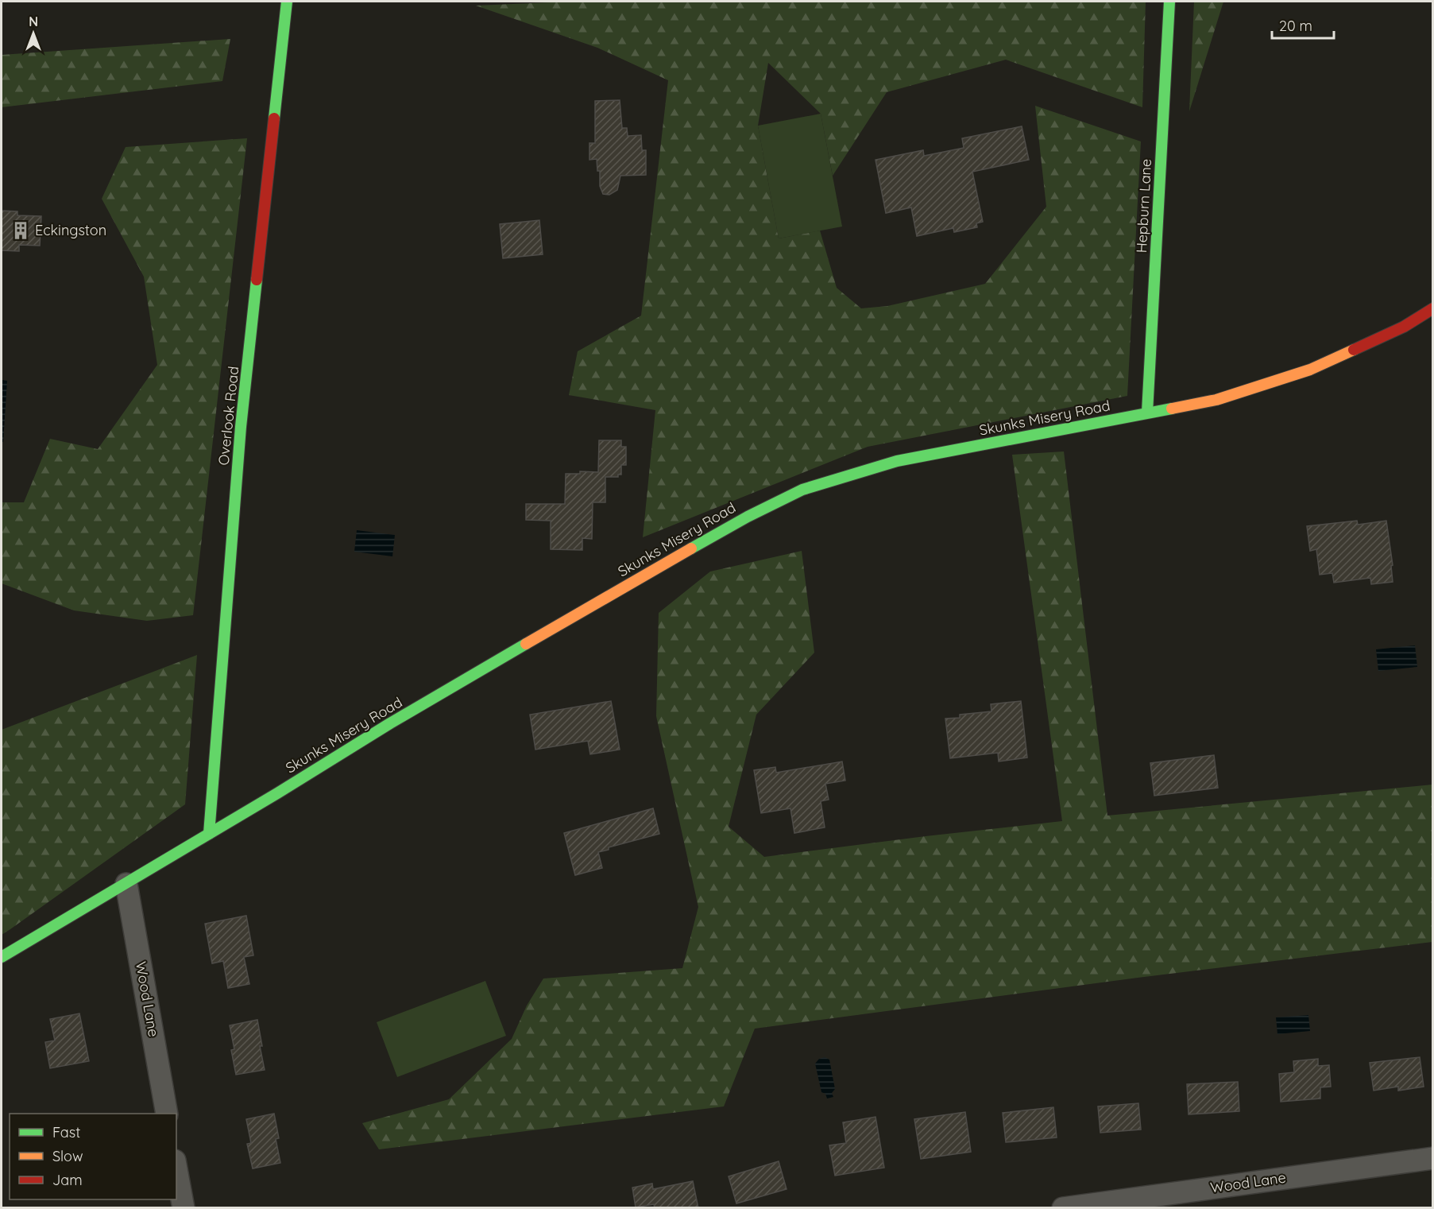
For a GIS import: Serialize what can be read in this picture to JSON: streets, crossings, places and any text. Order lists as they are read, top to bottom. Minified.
{"streets":{"main road":["Hepburn Lane","Overlook Road","Skunks Misery Road"],"street":["Wood Lane"]},"crossings":[["Hepburn Lane","Skunks Misery Road"],["Overlook Road","Skunks Misery Road"],["Skunks Misery Road","Wood Lane"]],"places":{"building":["Eckingston"]},"legend":["Fast","Slow","Jam"],"scale_bar":"20 m","north":"top"}
